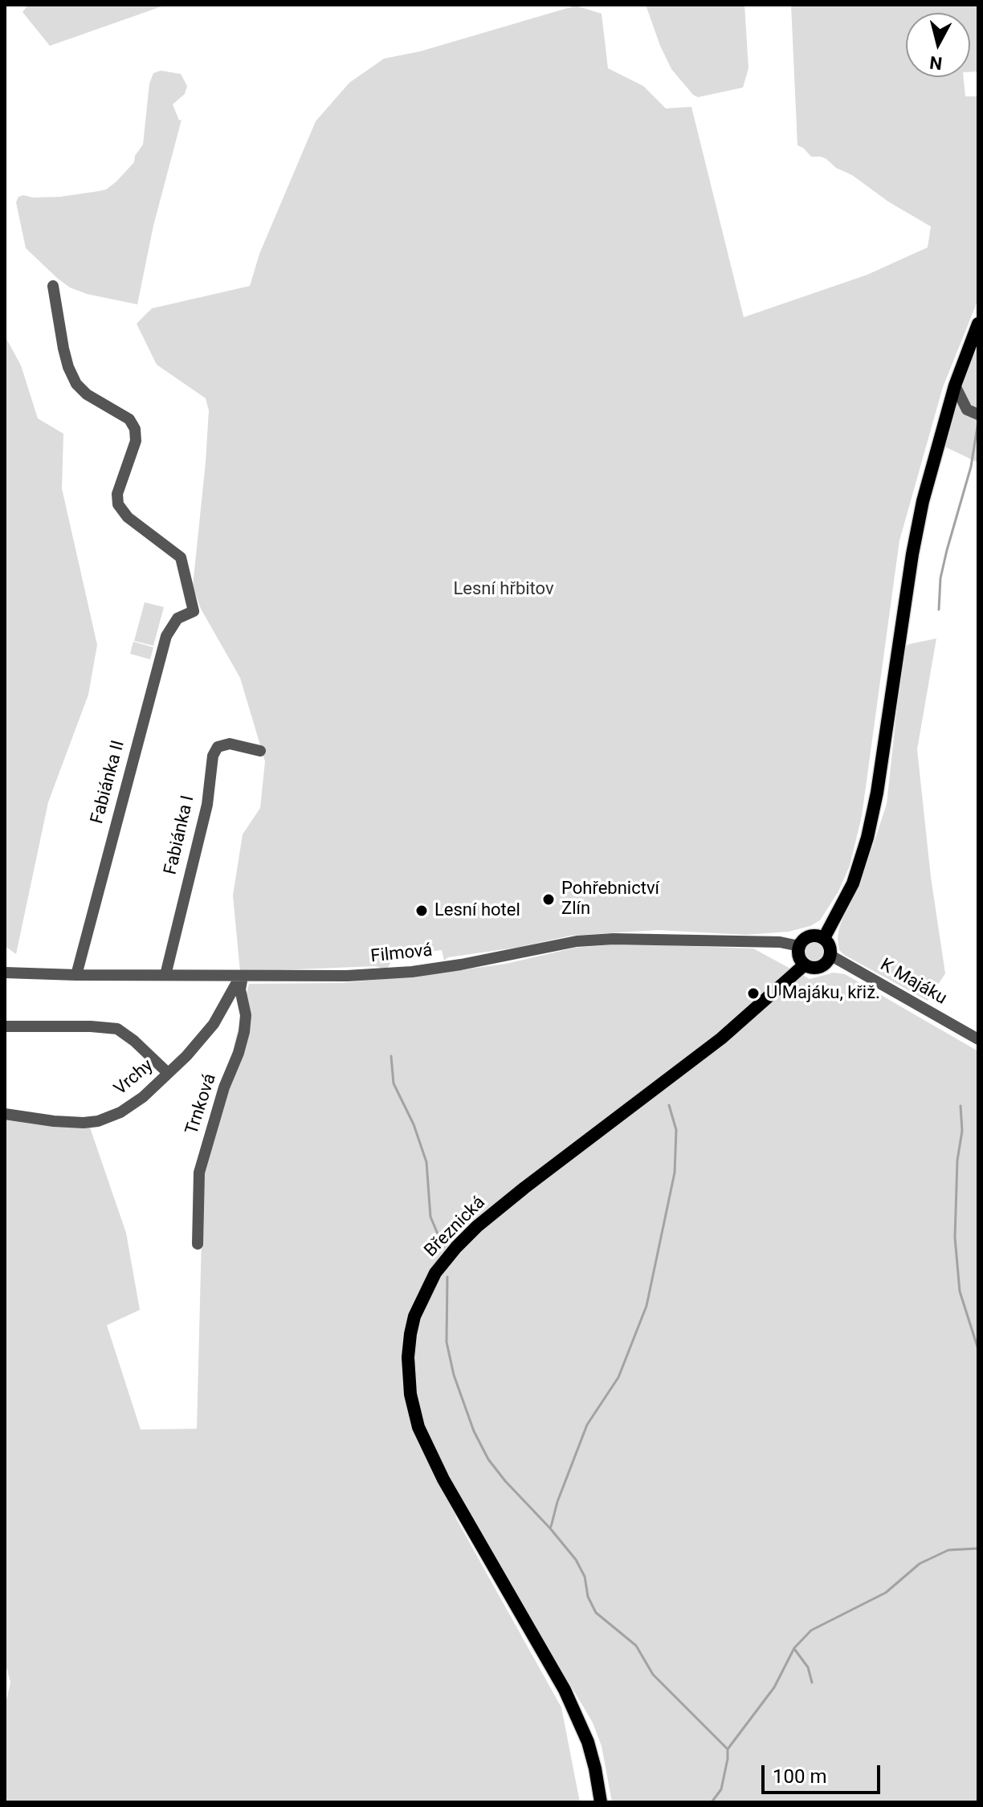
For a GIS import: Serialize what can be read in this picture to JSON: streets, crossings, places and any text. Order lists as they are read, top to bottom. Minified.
{"streets":{"main road":["Březnická"],"street":["Fabiánka II","Fabiánka I","Filmová","K Majáku","Vrchy","Trnková"]},"crossings":[["Fabiánka II","Filmová"],["Fabiánka I","Filmová"],["Filmová","K Majáku"],["Filmová","Vrchy"],["Filmová","Trnková"],["Filmová","Březnická"],["K Majáku","Březnická"],["Vrchy","Trnková"]],"parks":["Lesní hřbitov"],"places":["Pohřebnictví Zlín","Lesní hotel","U Majáku, křiž."],"scale_bar":"100 m","north":"bottom"}
